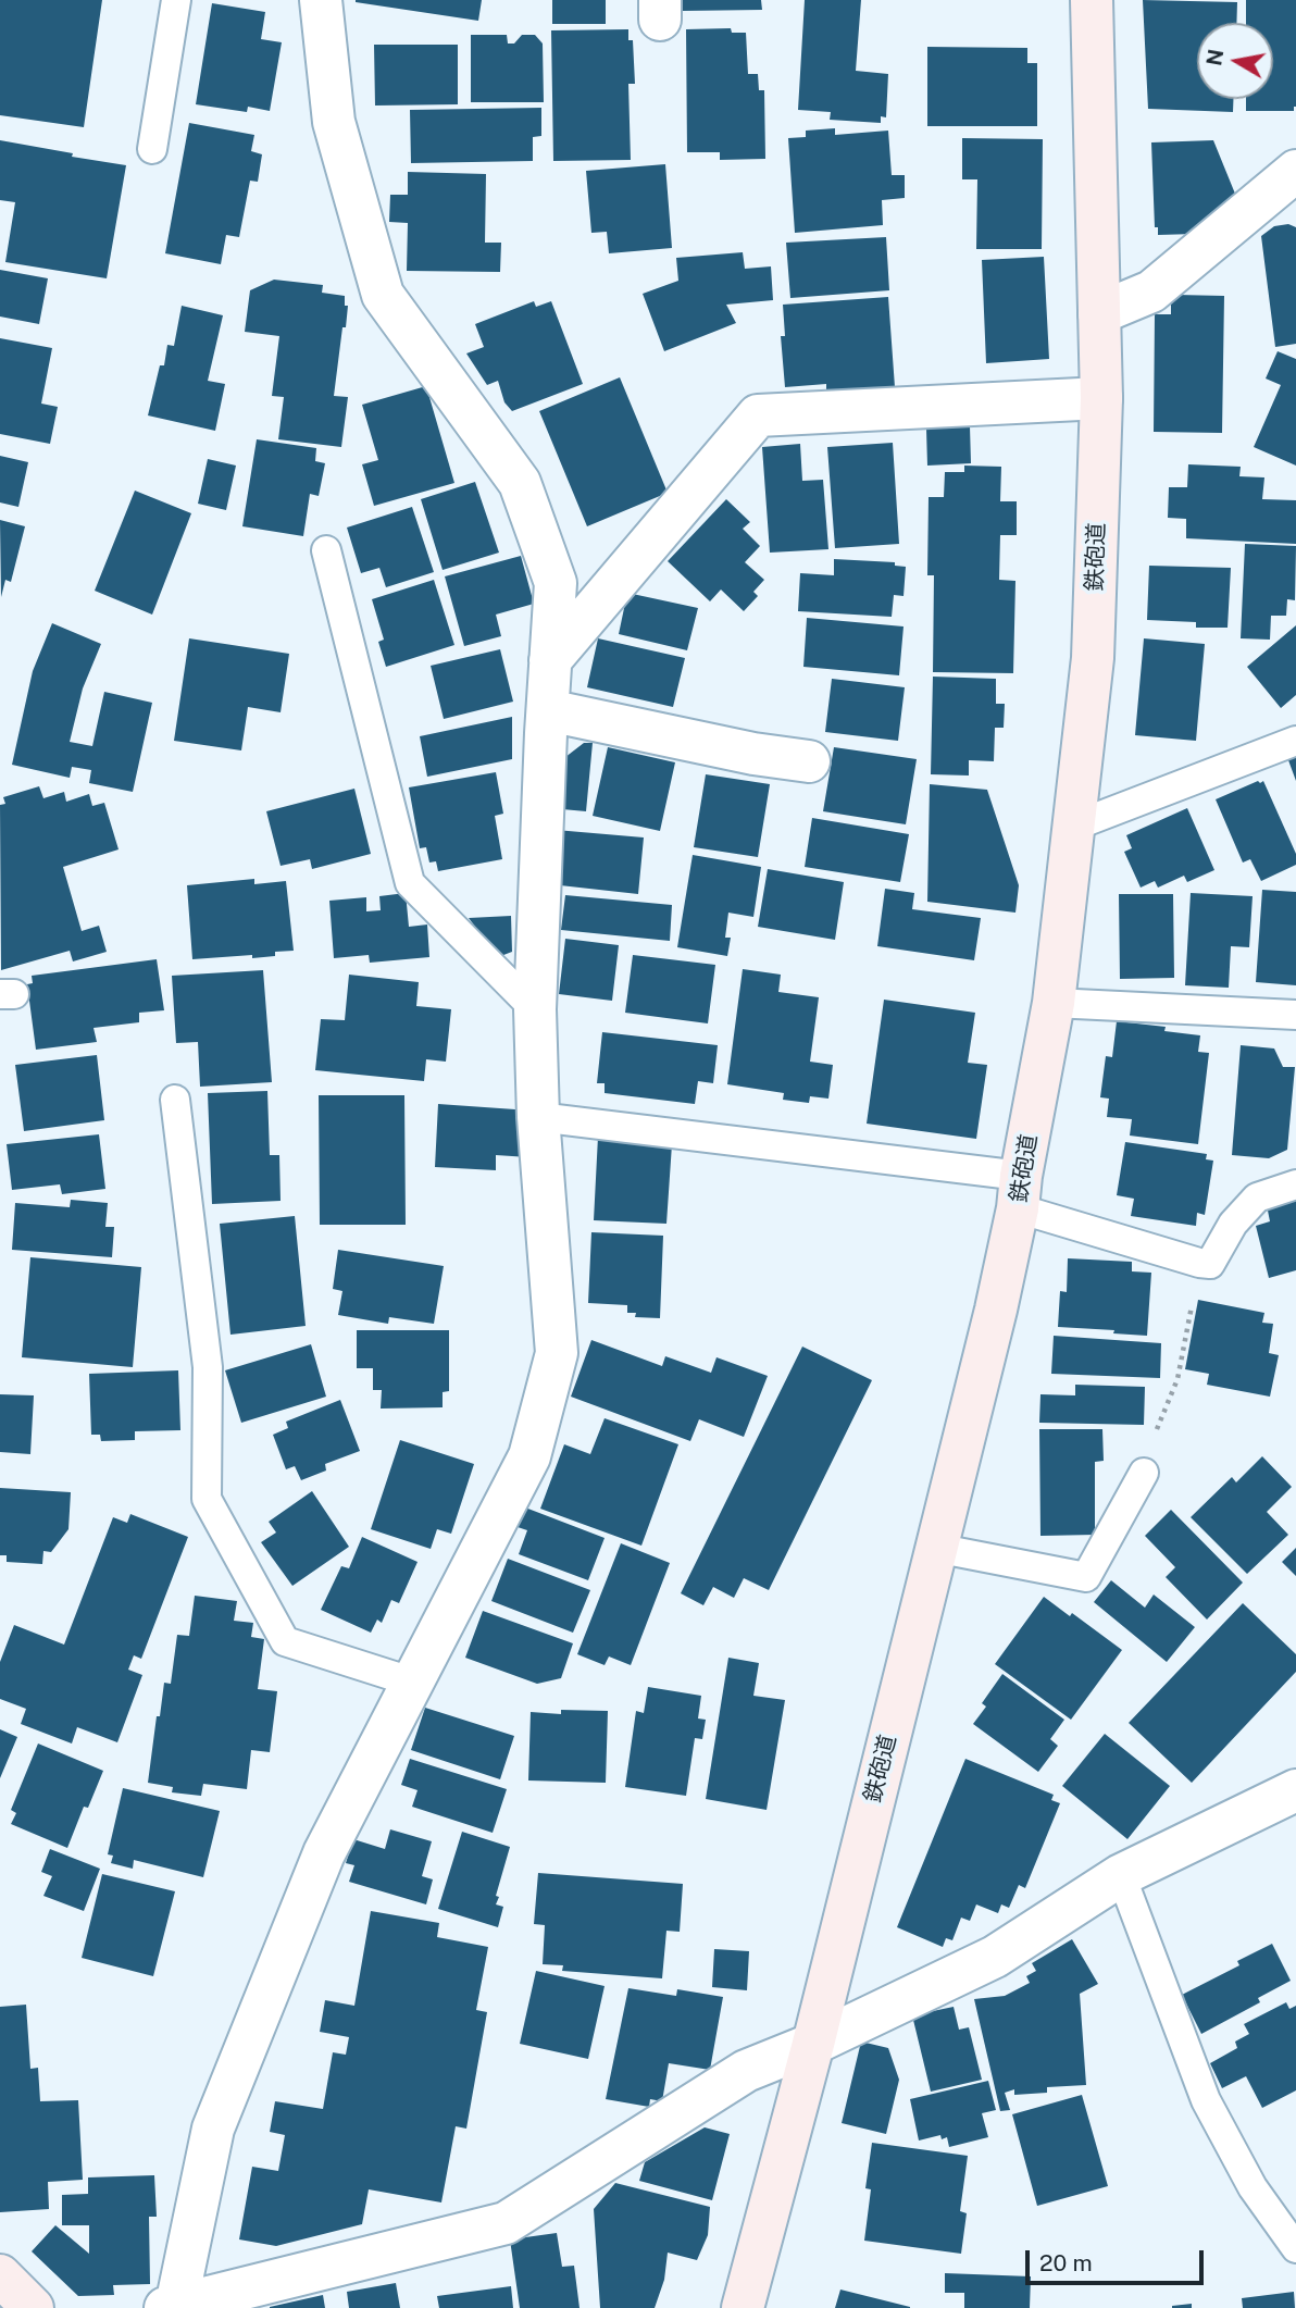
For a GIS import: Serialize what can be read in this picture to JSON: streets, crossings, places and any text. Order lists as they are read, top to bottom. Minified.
{"streets":{"street":["鉄砲道"]},"scale_bar":"20 m","north":"left"}
